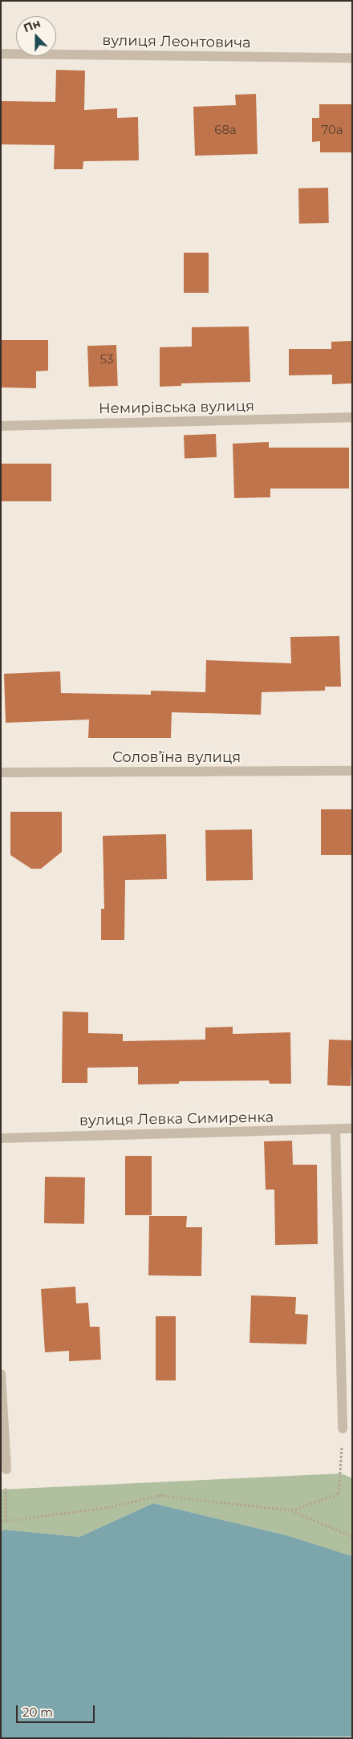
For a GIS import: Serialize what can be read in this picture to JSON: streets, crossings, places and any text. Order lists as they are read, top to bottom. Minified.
{"streets":{"street":["вулиця Леонтовича","Немирівська вулиця","Соловʼїна вулиця","вулиця Левка Симиренка"]},"house_numbers":["68а","70а","53"],"scale_bar":"20 m","north":"top"}
